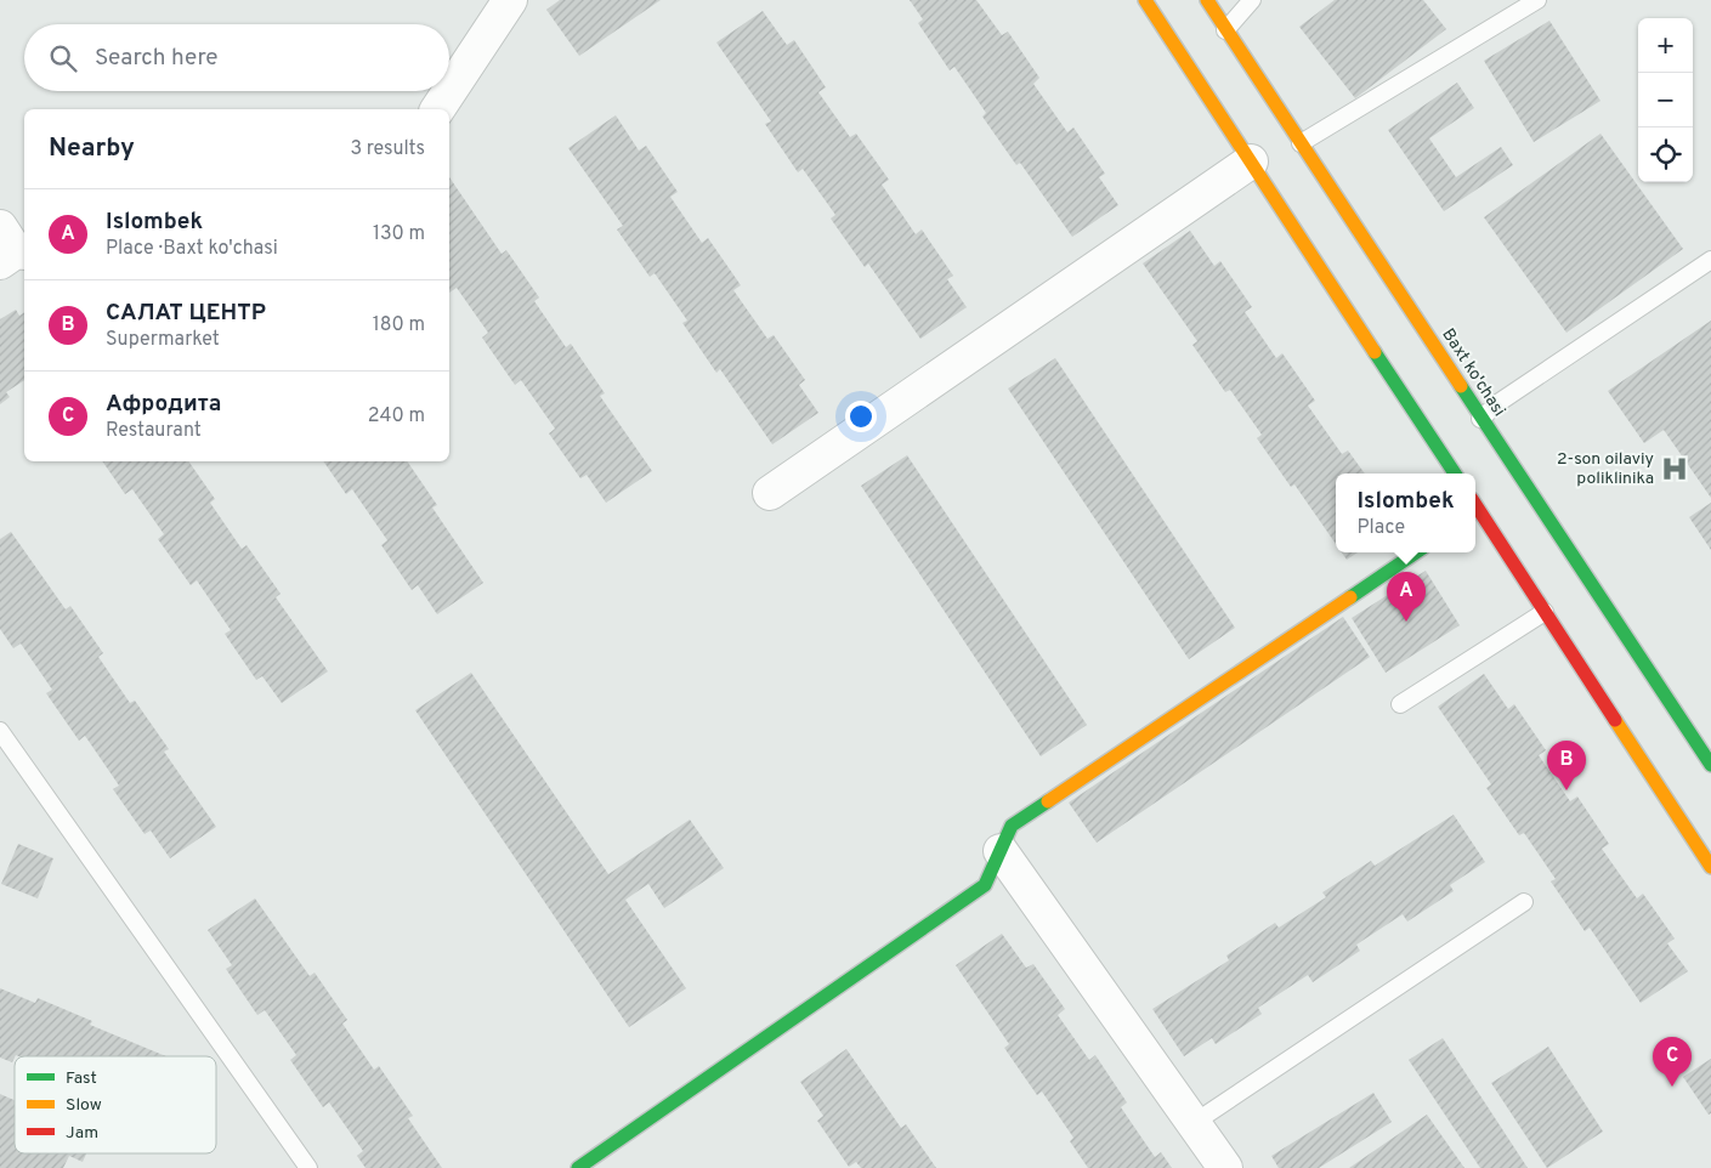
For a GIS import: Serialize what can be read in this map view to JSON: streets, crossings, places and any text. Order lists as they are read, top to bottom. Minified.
{"streets":{"street":["Baxt ko'chasi"]},"places":{"hospital":["2-son oilaviy poliklinika"]},"legend":["Fast","Slow","Jam"],"page":{"map_buttons":["+","−"],"search":"Search here","heading":["Nearby","3 results"],"list":[{"mark":"A","name":"Islombek","note":"Place · Baxt ko'chasi","value":"130 m"},{"mark":"B","name":"САЛАТ ЦЕНТР","note":"Supermarket","value":"180 m"},{"mark":"C","name":"Афродита","note":"Restaurant","value":"240 m"}],"popup":["Islombek","Place"],"pins":["A","B","C"]}}
